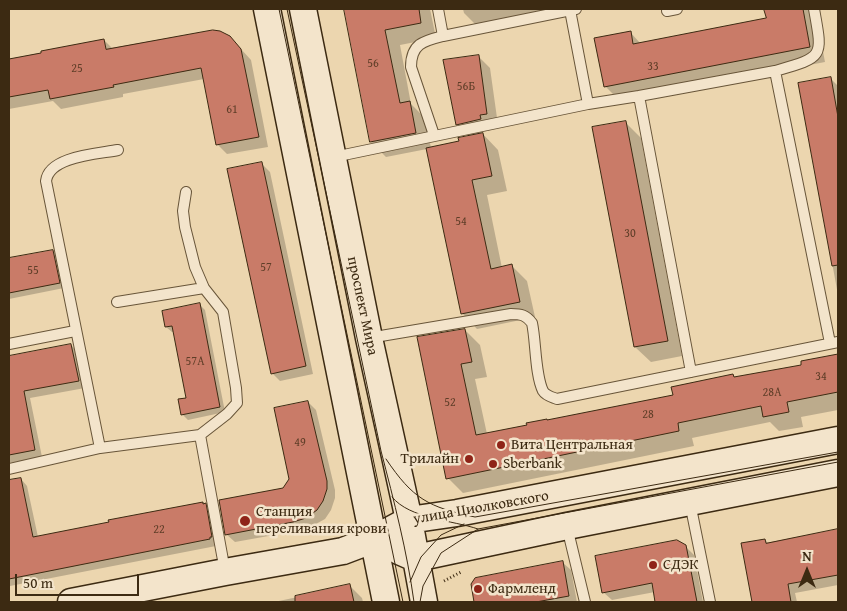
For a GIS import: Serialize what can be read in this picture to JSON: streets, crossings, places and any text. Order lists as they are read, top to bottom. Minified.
{"streets":{"main road":["проспект Мира","улица Циолковского"]},"crossings":[["проспект Мира","улица Циолковского"]],"places":["Вита Центральная","Трилайн","Sberbank","Станция переливания крови","СДЭК","Фармленд"],"house_numbers":["56","33","25","56Б","61","54","30","57","55","57А","34","28А","52","28","49","22"],"scale_bar":"50 m","north":"top"}
